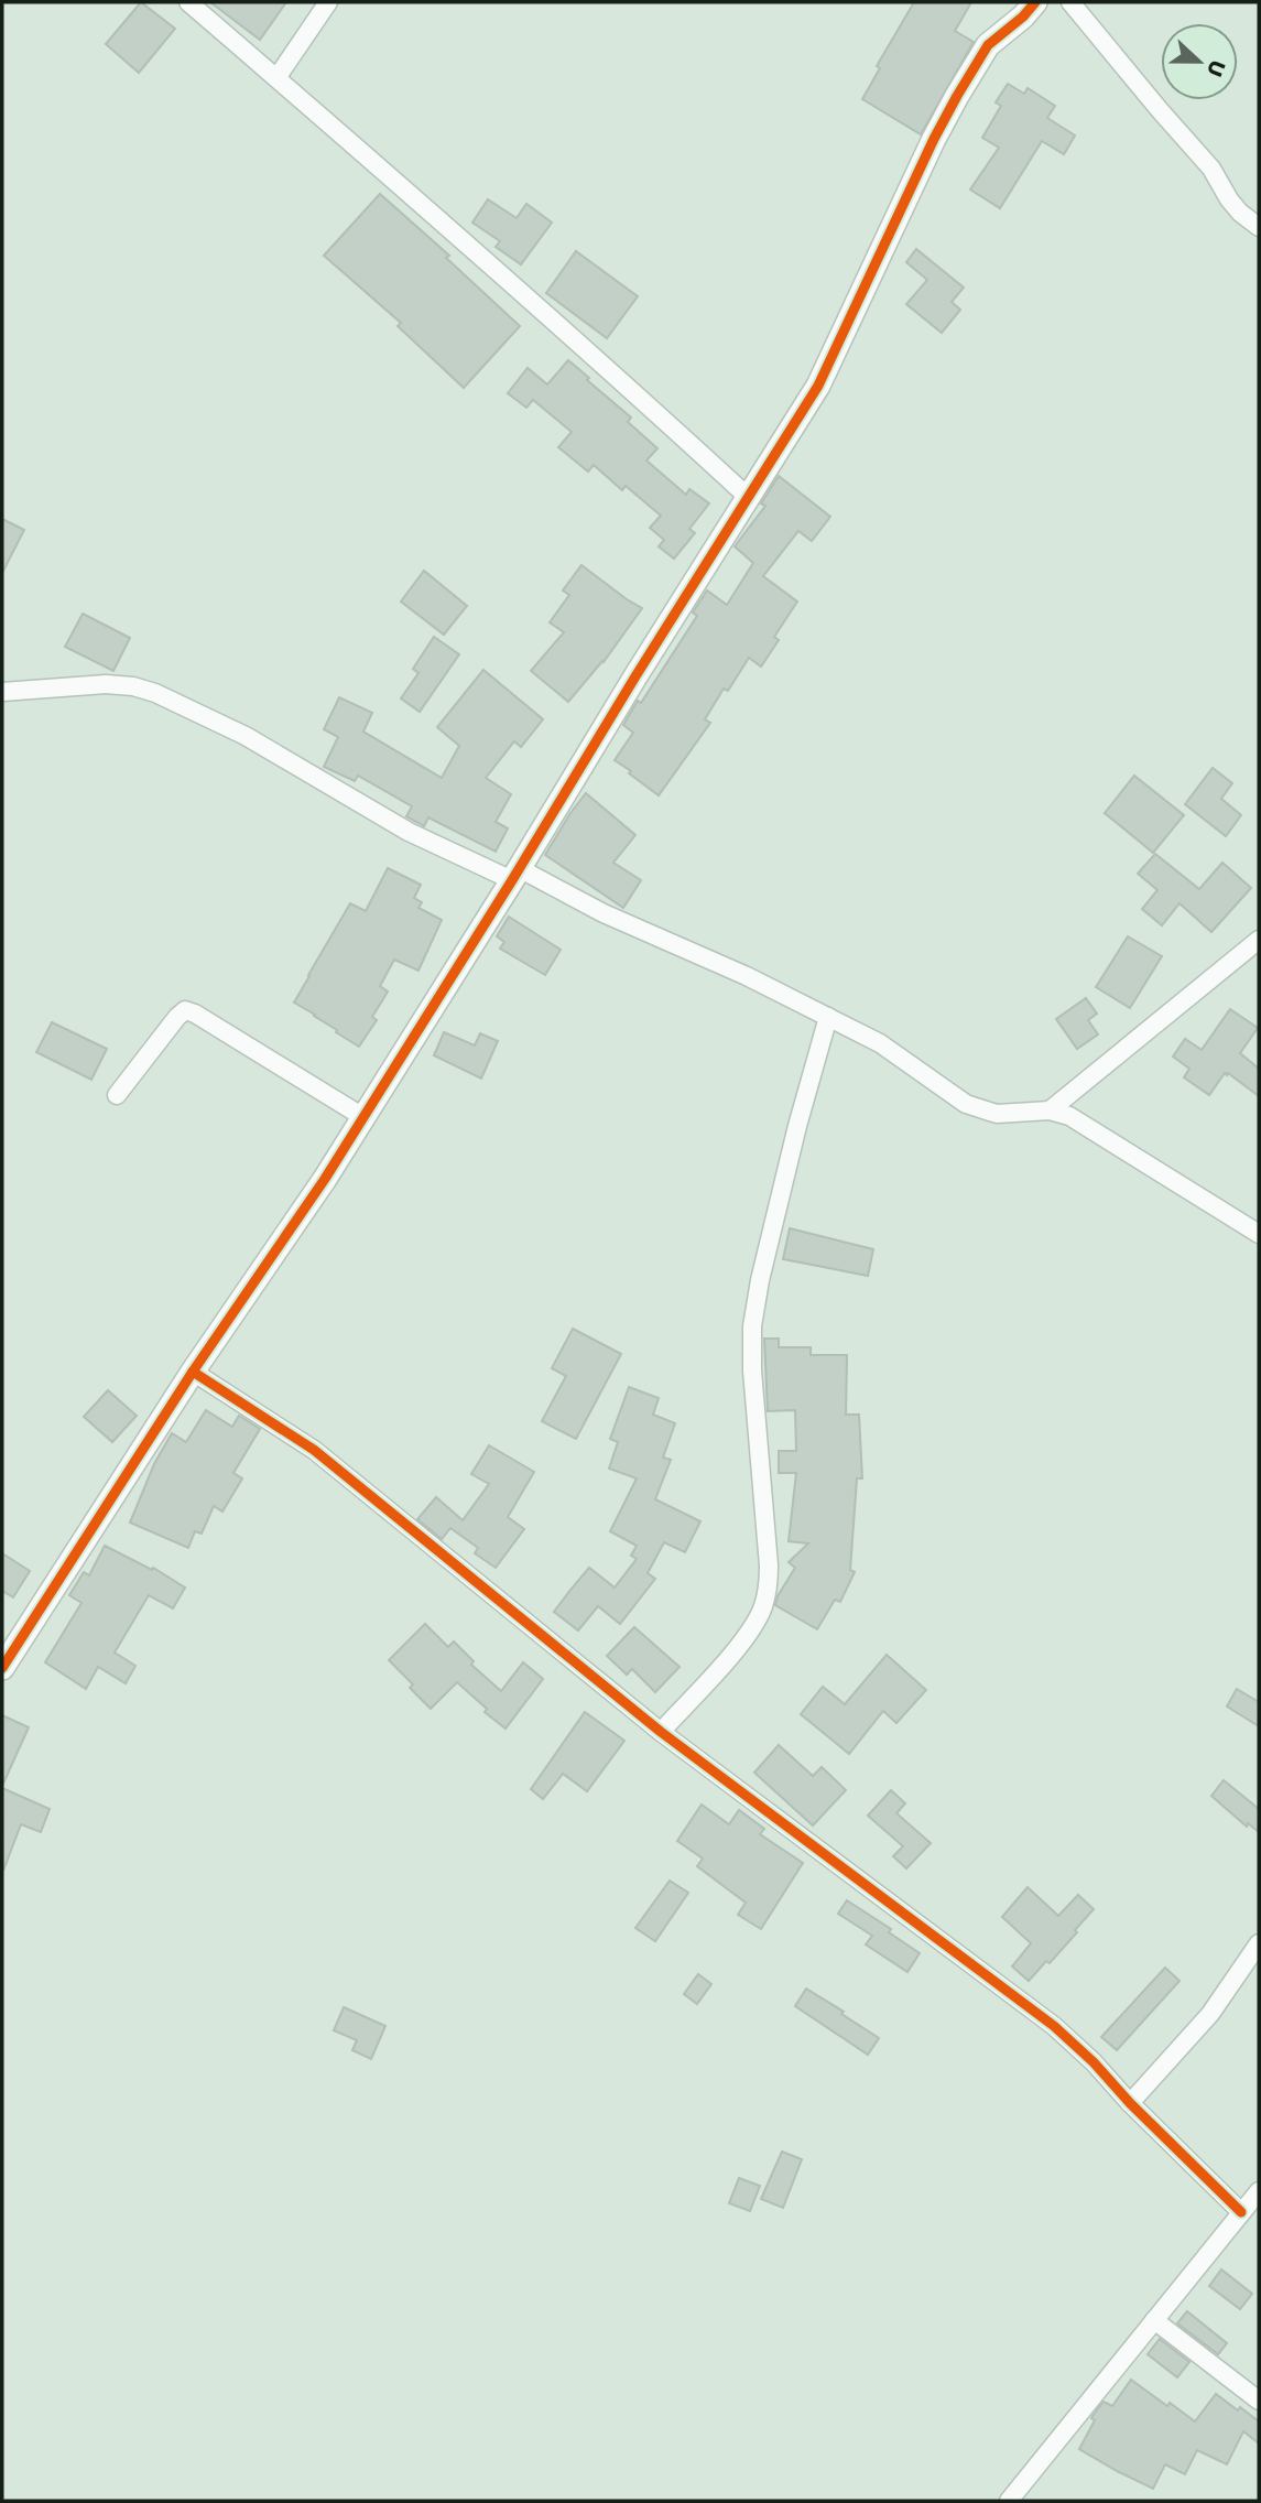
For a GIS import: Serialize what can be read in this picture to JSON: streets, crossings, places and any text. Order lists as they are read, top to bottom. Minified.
{"north":"right"}
